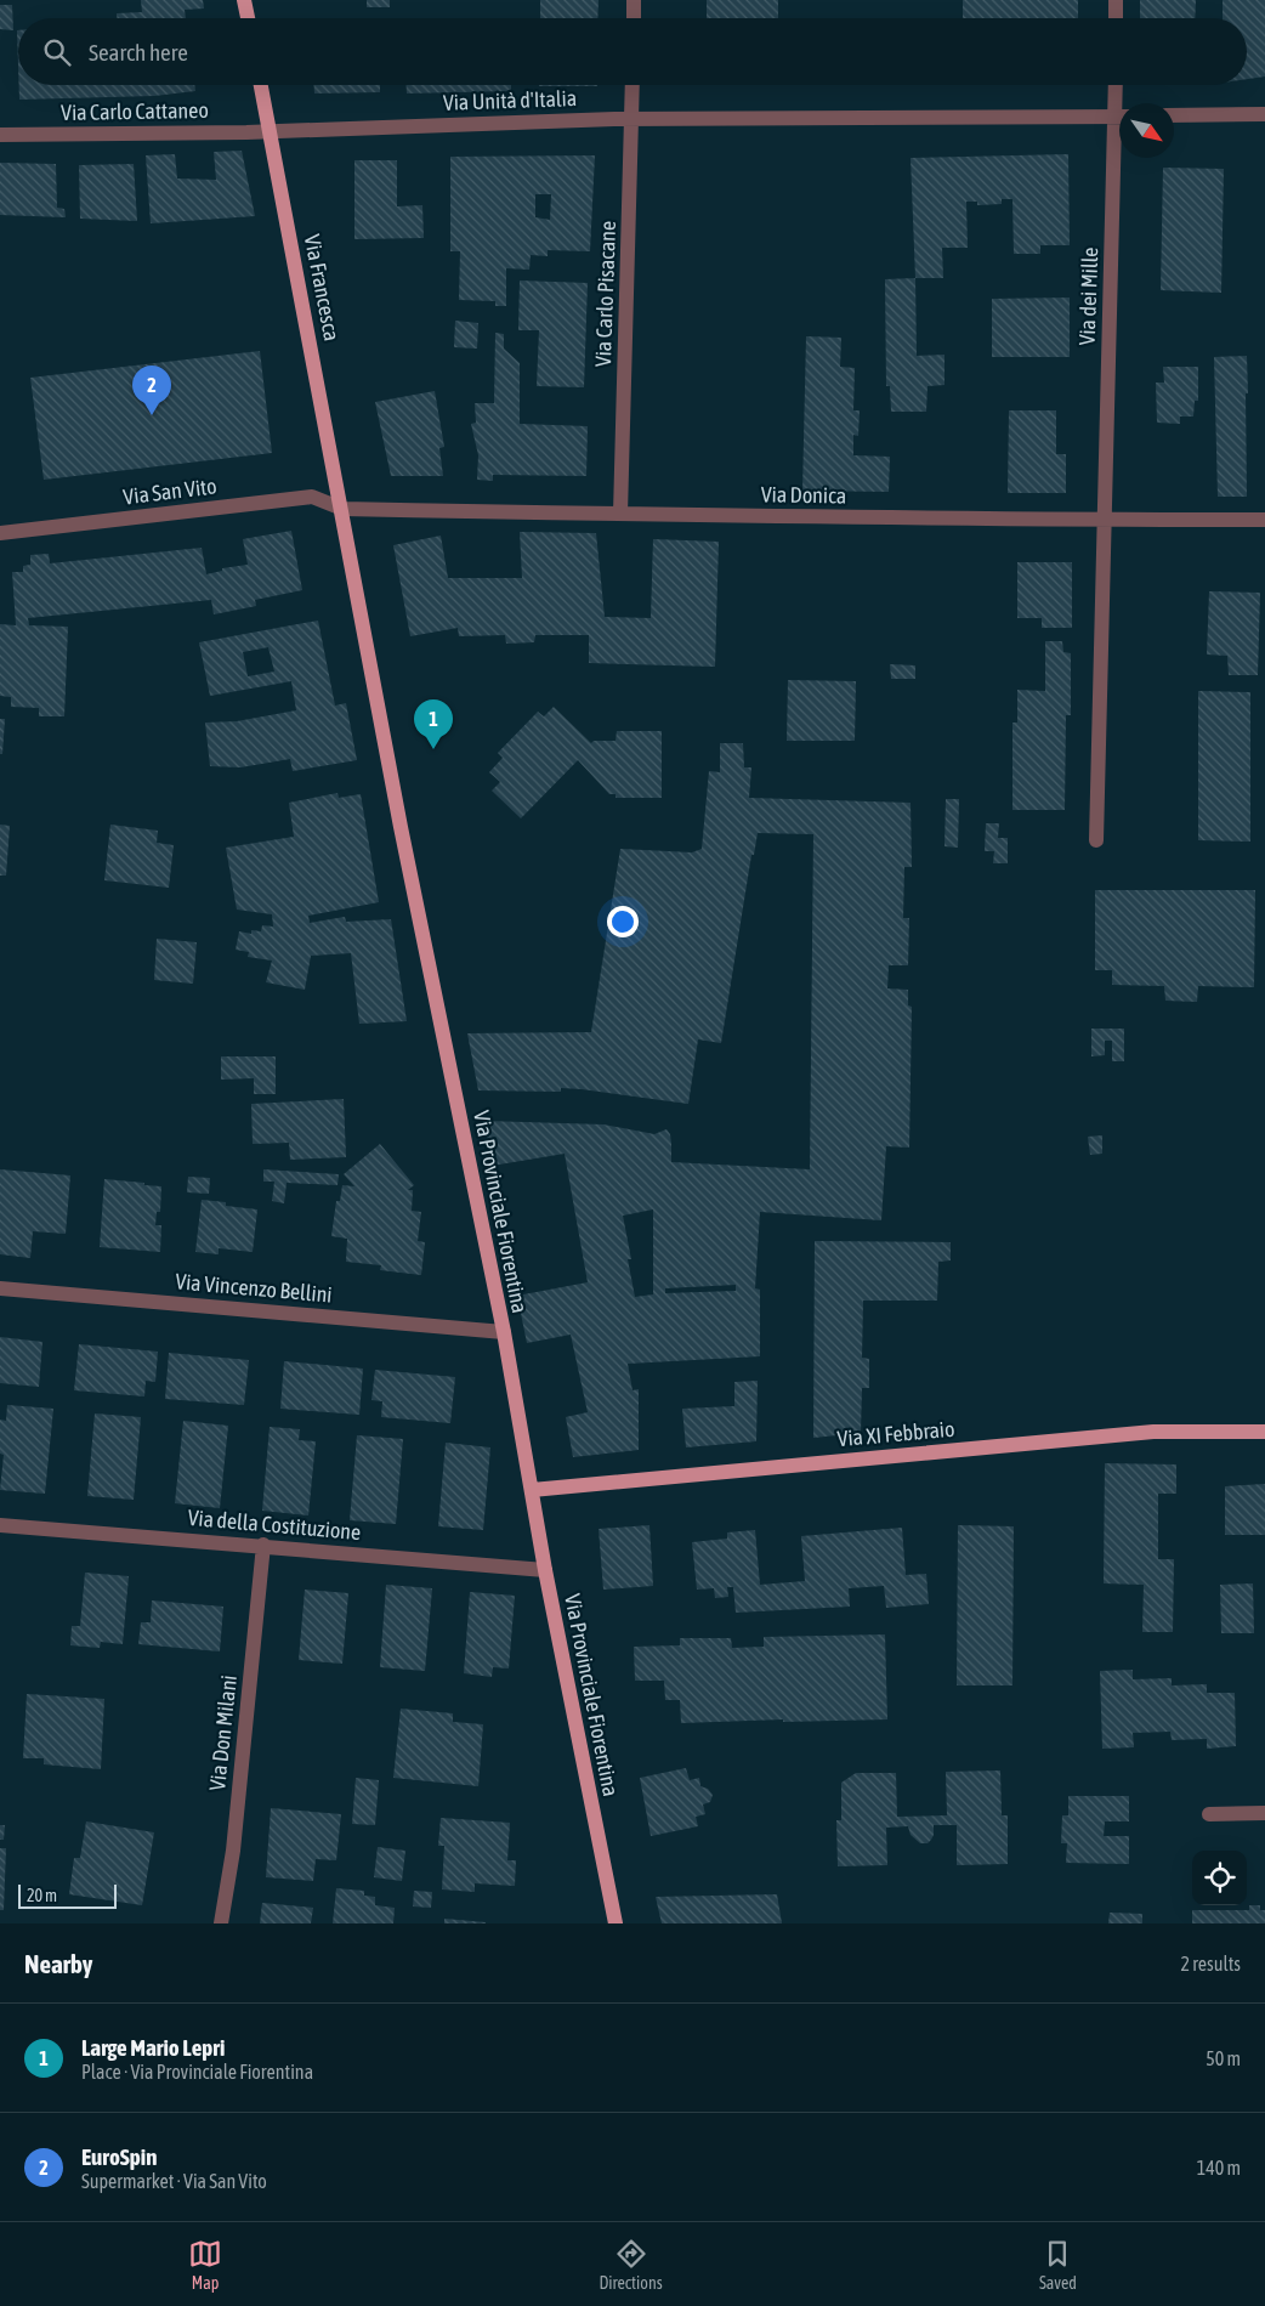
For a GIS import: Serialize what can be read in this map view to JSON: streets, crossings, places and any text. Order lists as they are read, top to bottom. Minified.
{"streets":{"main road":["Via Francesca","Via Provinciale Fiorentina","Via XI Febbraio"],"street":["Via Unità d'Italia","Via Carlo Cattaneo","Via Carlo Pisacane","Via dei Mille","Via San Vito","Via Donica","Via Vincenzo Bellini","Via della Costituzione","Via Don Milani"]},"crossings":[["Via Unità d'Italia","Via Carlo Cattaneo"],["Via Unità d'Italia","Via Francesca"],["Via Unità d'Italia","Via Carlo Pisacane"],["Via Carlo Cattaneo","Via Francesca"],["Via Francesca","Via San Vito"],["Via Francesca","Via Donica"],["Via Francesca","Via Provinciale Fiorentina"],["Via Carlo Pisacane","Via Donica"],["Via dei Mille","Via Donica"],["Via San Vito","Via Donica"],["Via San Vito","Via Provinciale Fiorentina"],["Via Donica","Via Provinciale Fiorentina"],["Via Provinciale Fiorentina","Via Vincenzo Bellini"],["Via Provinciale Fiorentina","Via XI Febbraio"],["Via Provinciale Fiorentina","Via della Costituzione"],["Via della Costituzione","Via Don Milani"]],"scale_bar":"20 m","north":"bottom right","page":{"search":"Search here","pins":["2","1"],"scale":"20 m","heading":["Nearby","2 results"],"list":[{"mark":"1","name":"Large Mario Lepri","note":"Place · Via Provinciale Fiorentina","value":"50 m"},{"mark":"2","name":"EuroSpin","note":"Supermarket · Via San Vito","value":"140 m"}],"nav":["Map","Directions","Saved"]}}
